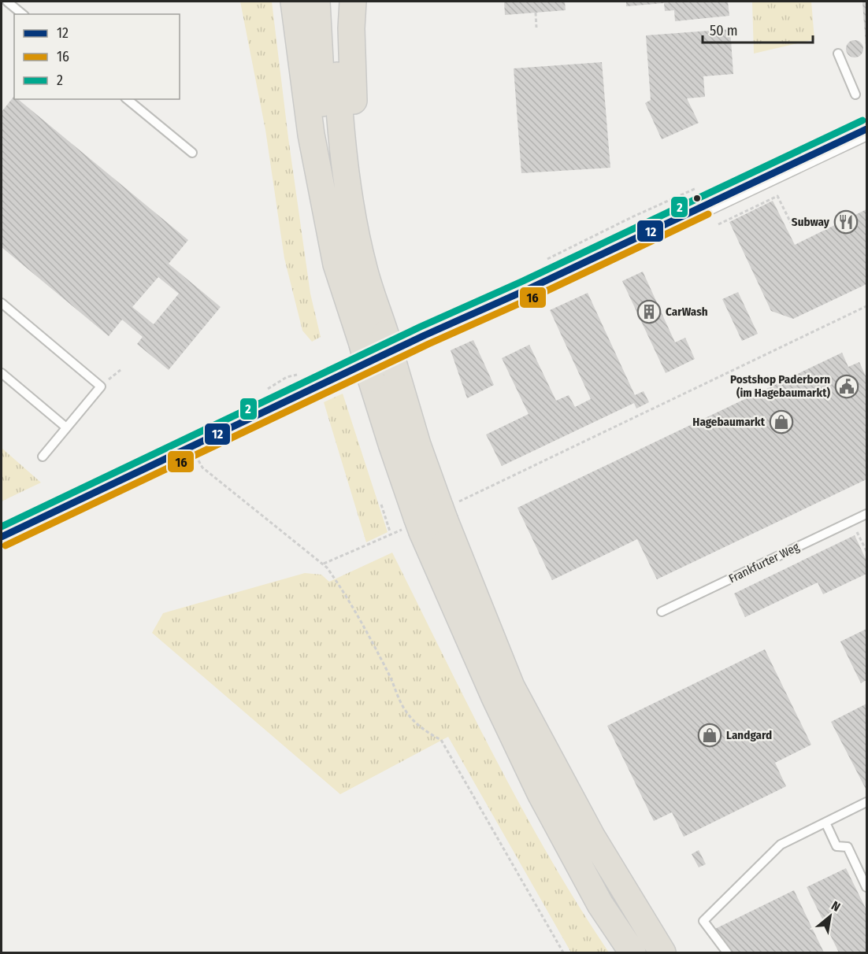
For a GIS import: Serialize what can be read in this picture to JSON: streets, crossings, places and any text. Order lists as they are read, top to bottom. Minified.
{"streets":{"lane":["Frankfurter Weg"]},"places":{"restaurant":["Subway"],"building":["CarWash"],"public building":["Postshop Paderborn (im Hagebaumarkt)"],"shop":["Hagebaumarkt","Landgard"]},"lines":["transit line 2","transit line 12","transit line 16"],"legend":["12","16","2"],"scale_bar":"50 m","north":"top right"}
